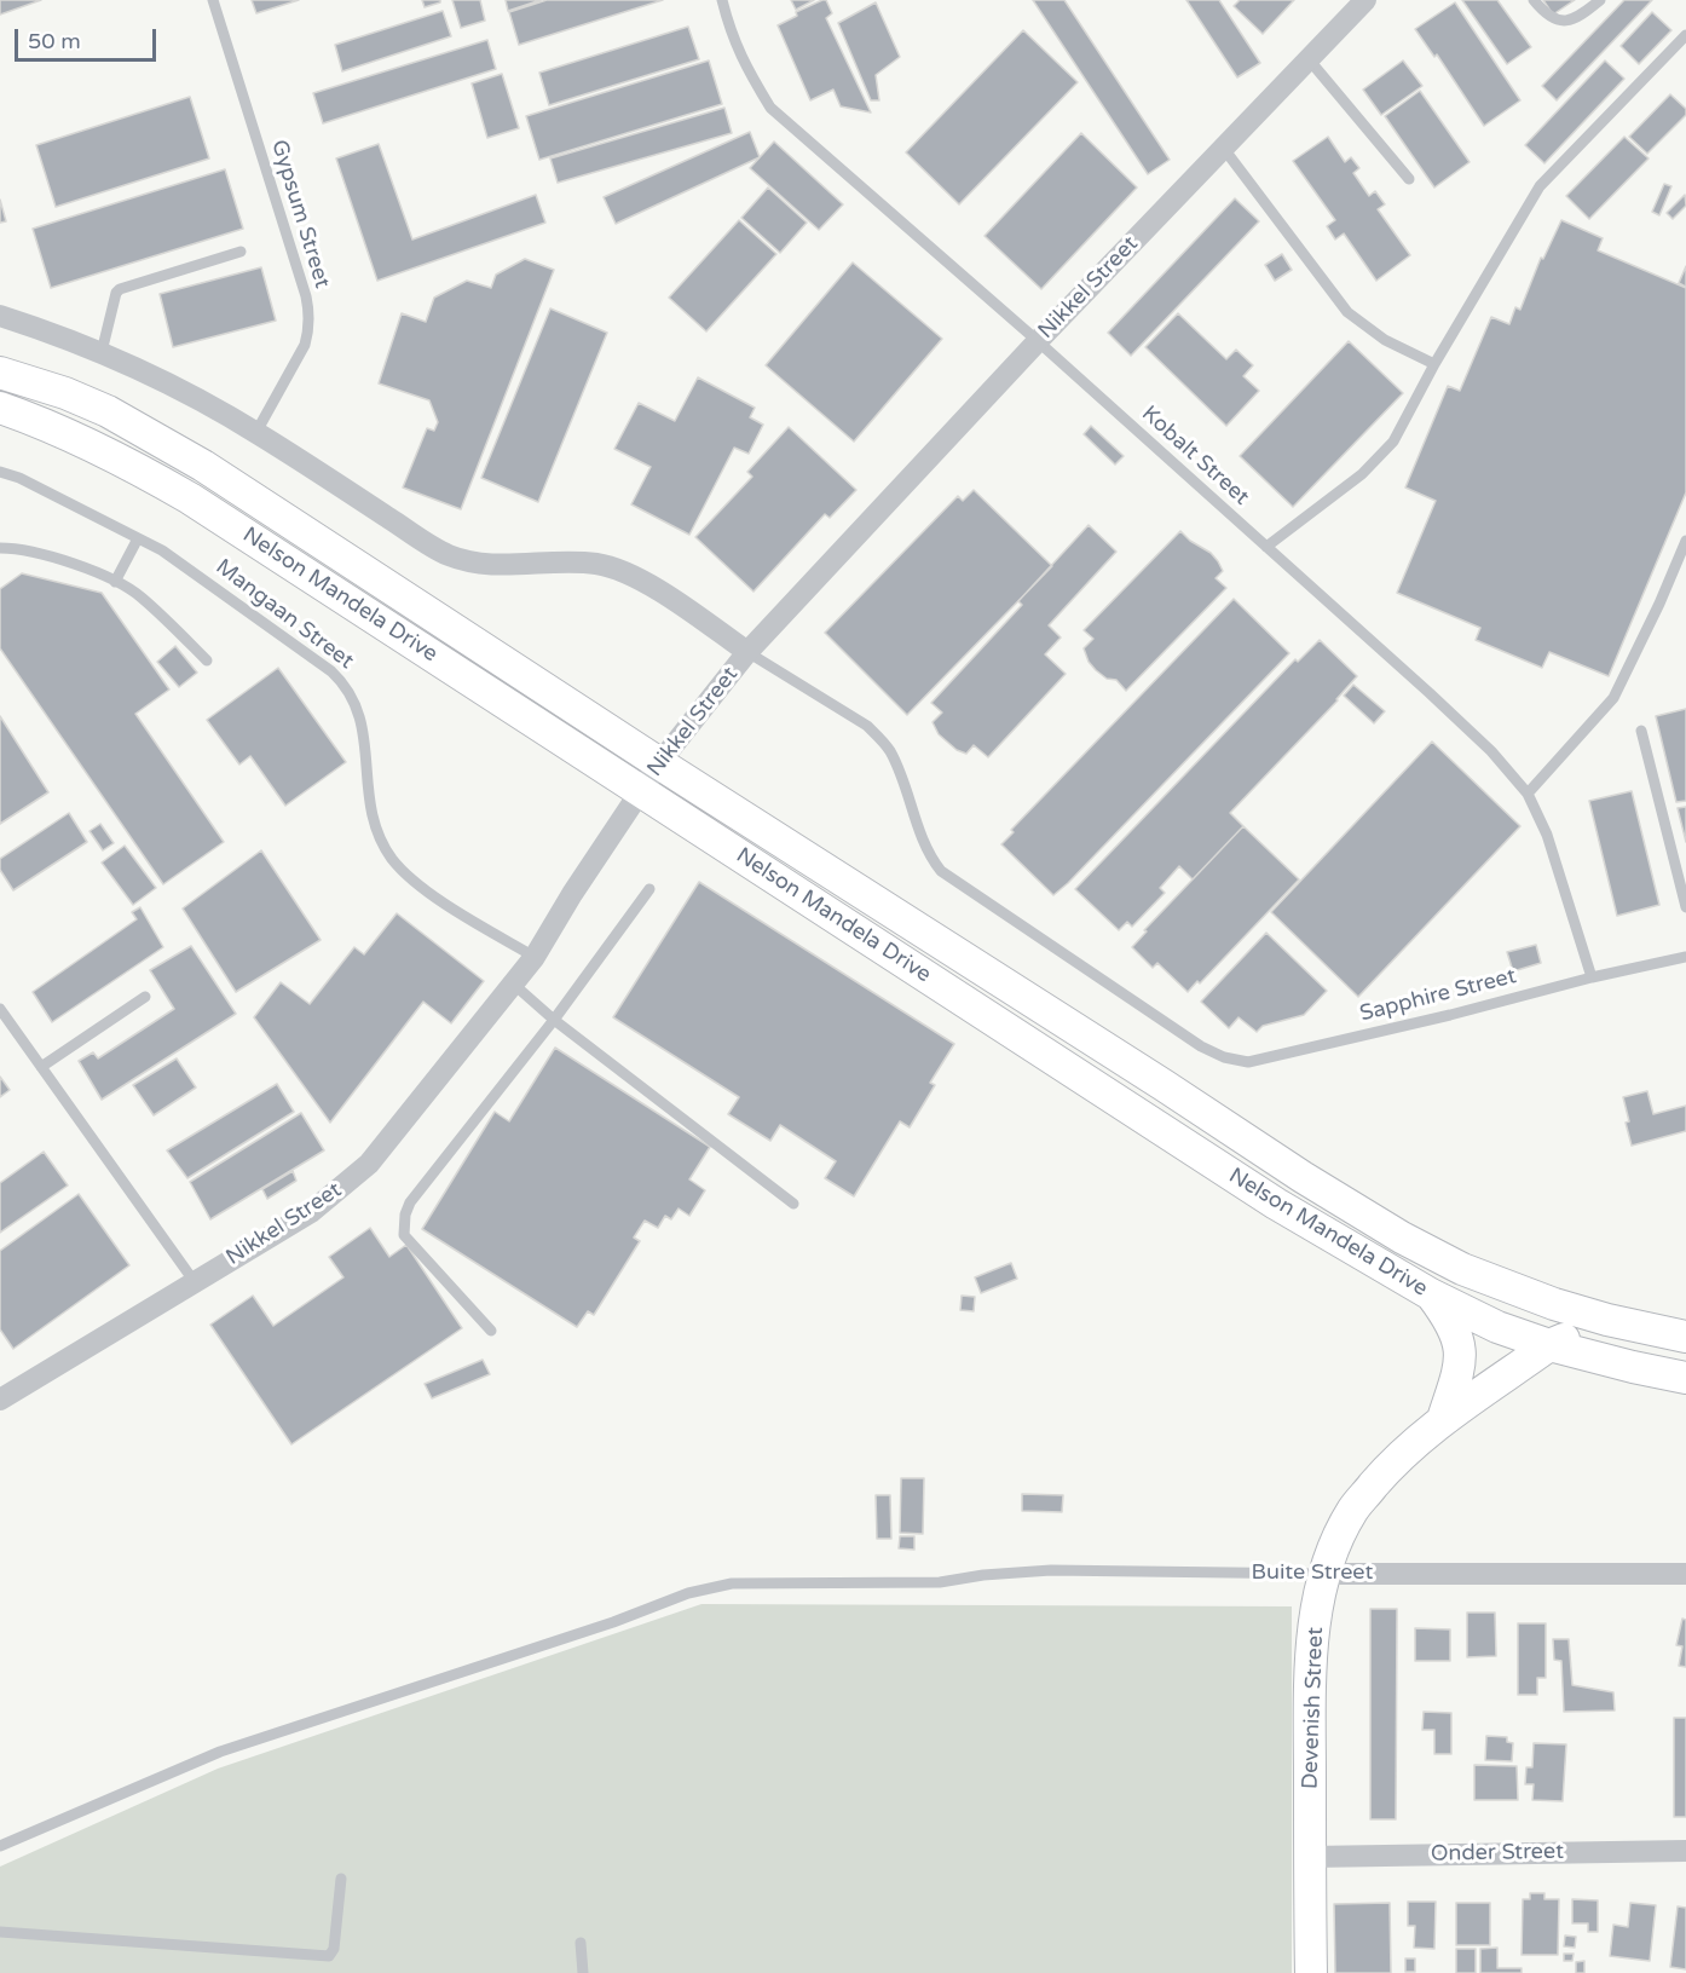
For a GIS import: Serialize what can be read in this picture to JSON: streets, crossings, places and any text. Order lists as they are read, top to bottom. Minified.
{"streets":{"main road":["Nelson Mandela Drive","Devenish Street"],"street":["Nikkel Street","Buite Street","Onder Street"],"lane":["Gypsum Street","Kobalt Street","Mangaan Street","Sapphire Street"]},"crossings":[["Nikkel Street","Kobalt Street"],["Nikkel Street","Nelson Mandela Drive"],["Nikkel Street","Mangaan Street"],["Nikkel Street","Sapphire Street"],["Kobalt Street","Sapphire Street"],["Nelson Mandela Drive","Devenish Street"],["Buite Street","Devenish Street"],["Devenish Street","Onder Street"]],"scale_bar":"50 m"}
